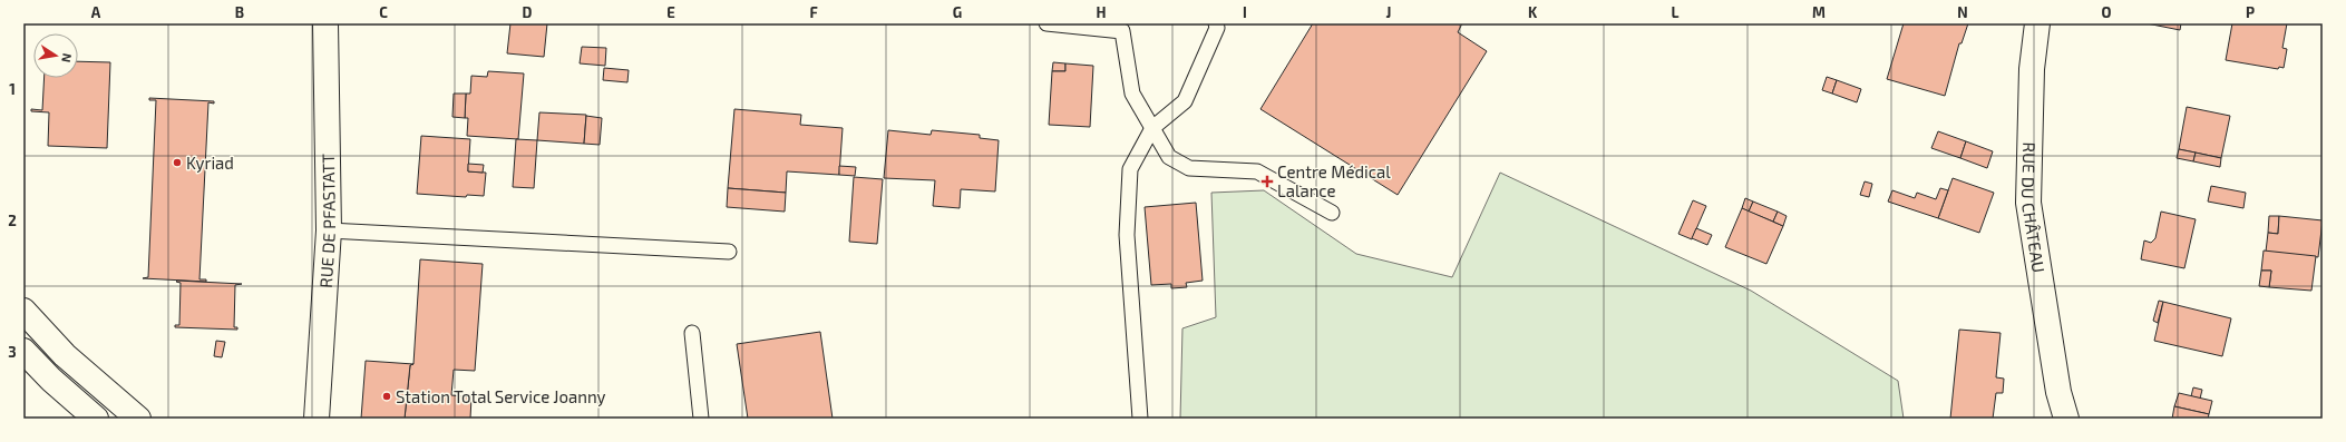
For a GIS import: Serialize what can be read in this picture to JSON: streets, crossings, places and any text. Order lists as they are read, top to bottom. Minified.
{"streets":{"street":["RUE DU CHÂTEAU","RUE DE PFASTATT"]},"places":{"other":["Kyriad","Station Total Service Joanny"],"health":["Centre Médical Lalance"]},"north":"right","grid":{"columns":["A","B","C","D","E","F","G","H","I","J","K","L","M","N","O","P"],"rows":["1","2","3"]}}
